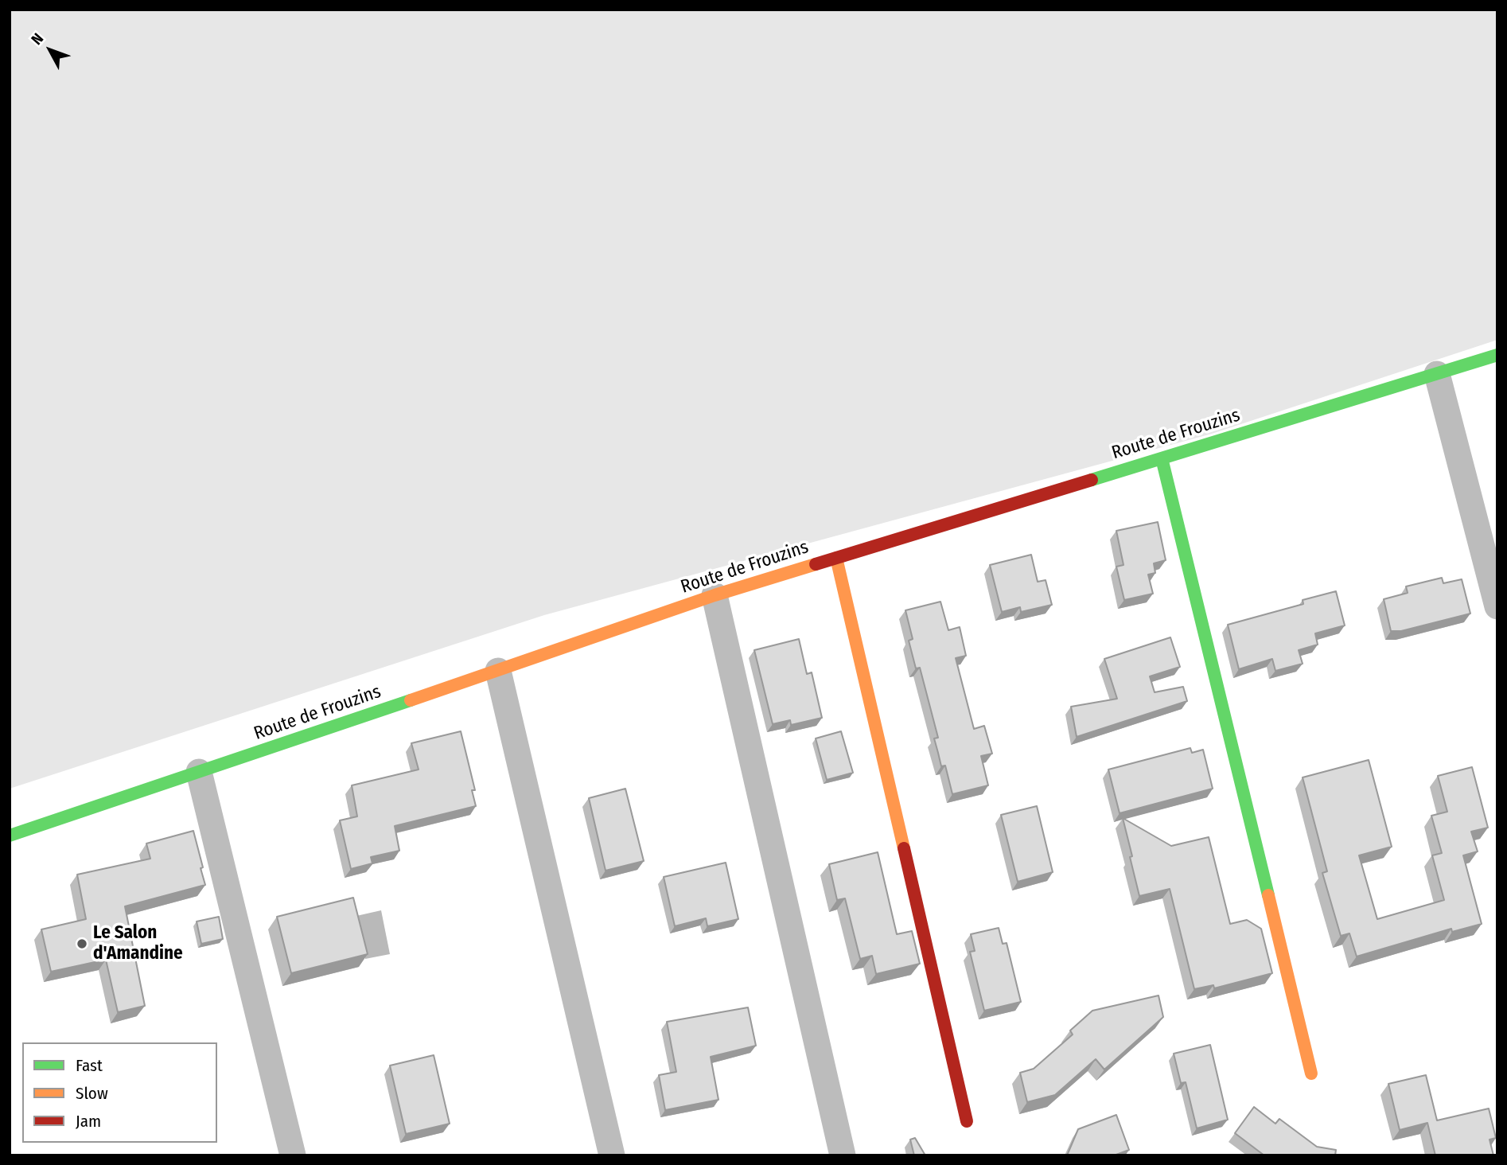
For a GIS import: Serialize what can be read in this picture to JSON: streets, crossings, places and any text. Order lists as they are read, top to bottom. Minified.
{"streets":{"main road":["Route de Frouzins"]},"places":["Le Salon d'Amandine"],"legend":["Fast","Slow","Jam"],"north":"top left"}
